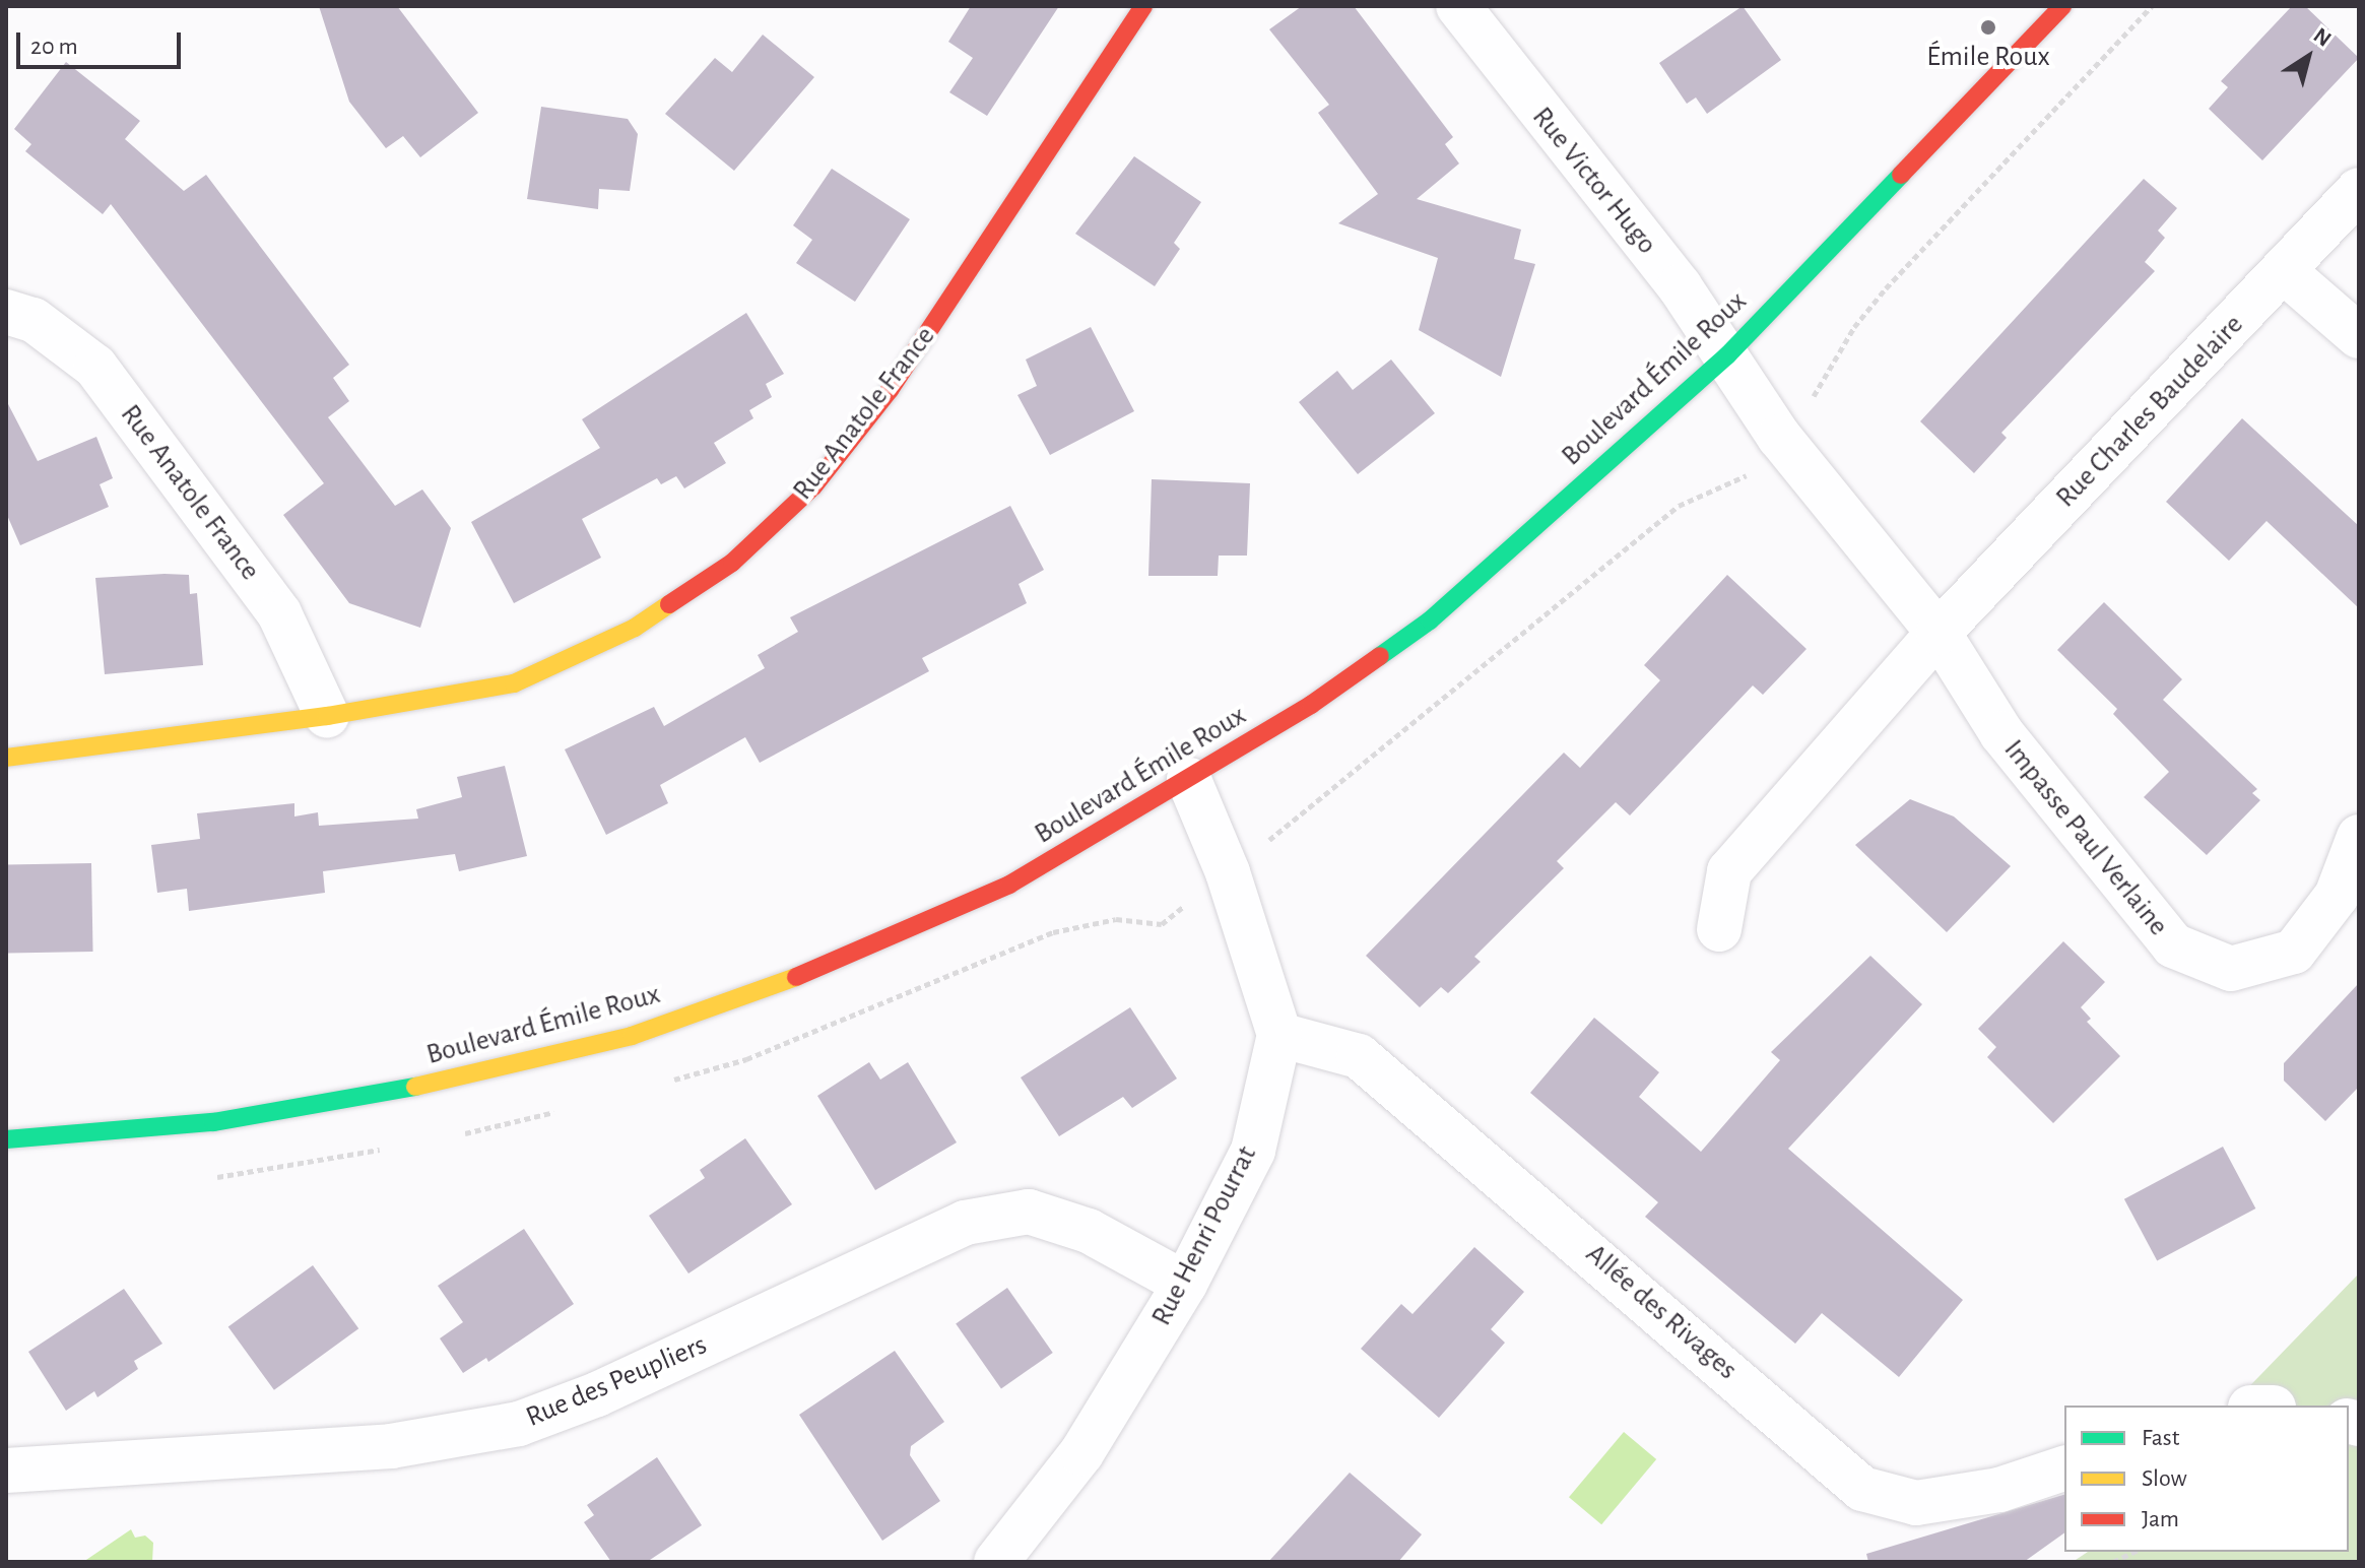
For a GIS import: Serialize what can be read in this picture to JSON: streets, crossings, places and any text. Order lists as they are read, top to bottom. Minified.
{"streets":{"main road":["Boulevard Émile Roux","Rue Anatole France"],"street":["Rue Victor Hugo","Rue Charles Baudelaire","Impasse Paul Verlaine","Rue Henri Pourrat","Allée des Rivages","Rue des Peupliers"]},"crossings":[["Rue Victor Hugo","Boulevard Émile Roux"],["Rue Charles Baudelaire","Impasse Paul Verlaine"],["Rue Henri Pourrat","Allée des Rivages"],["Rue Henri Pourrat","Rue des Peupliers"]],"places":["Émile Roux"],"legend":["Fast","Slow","Jam"],"scale_bar":"20 m","north":"top right"}
